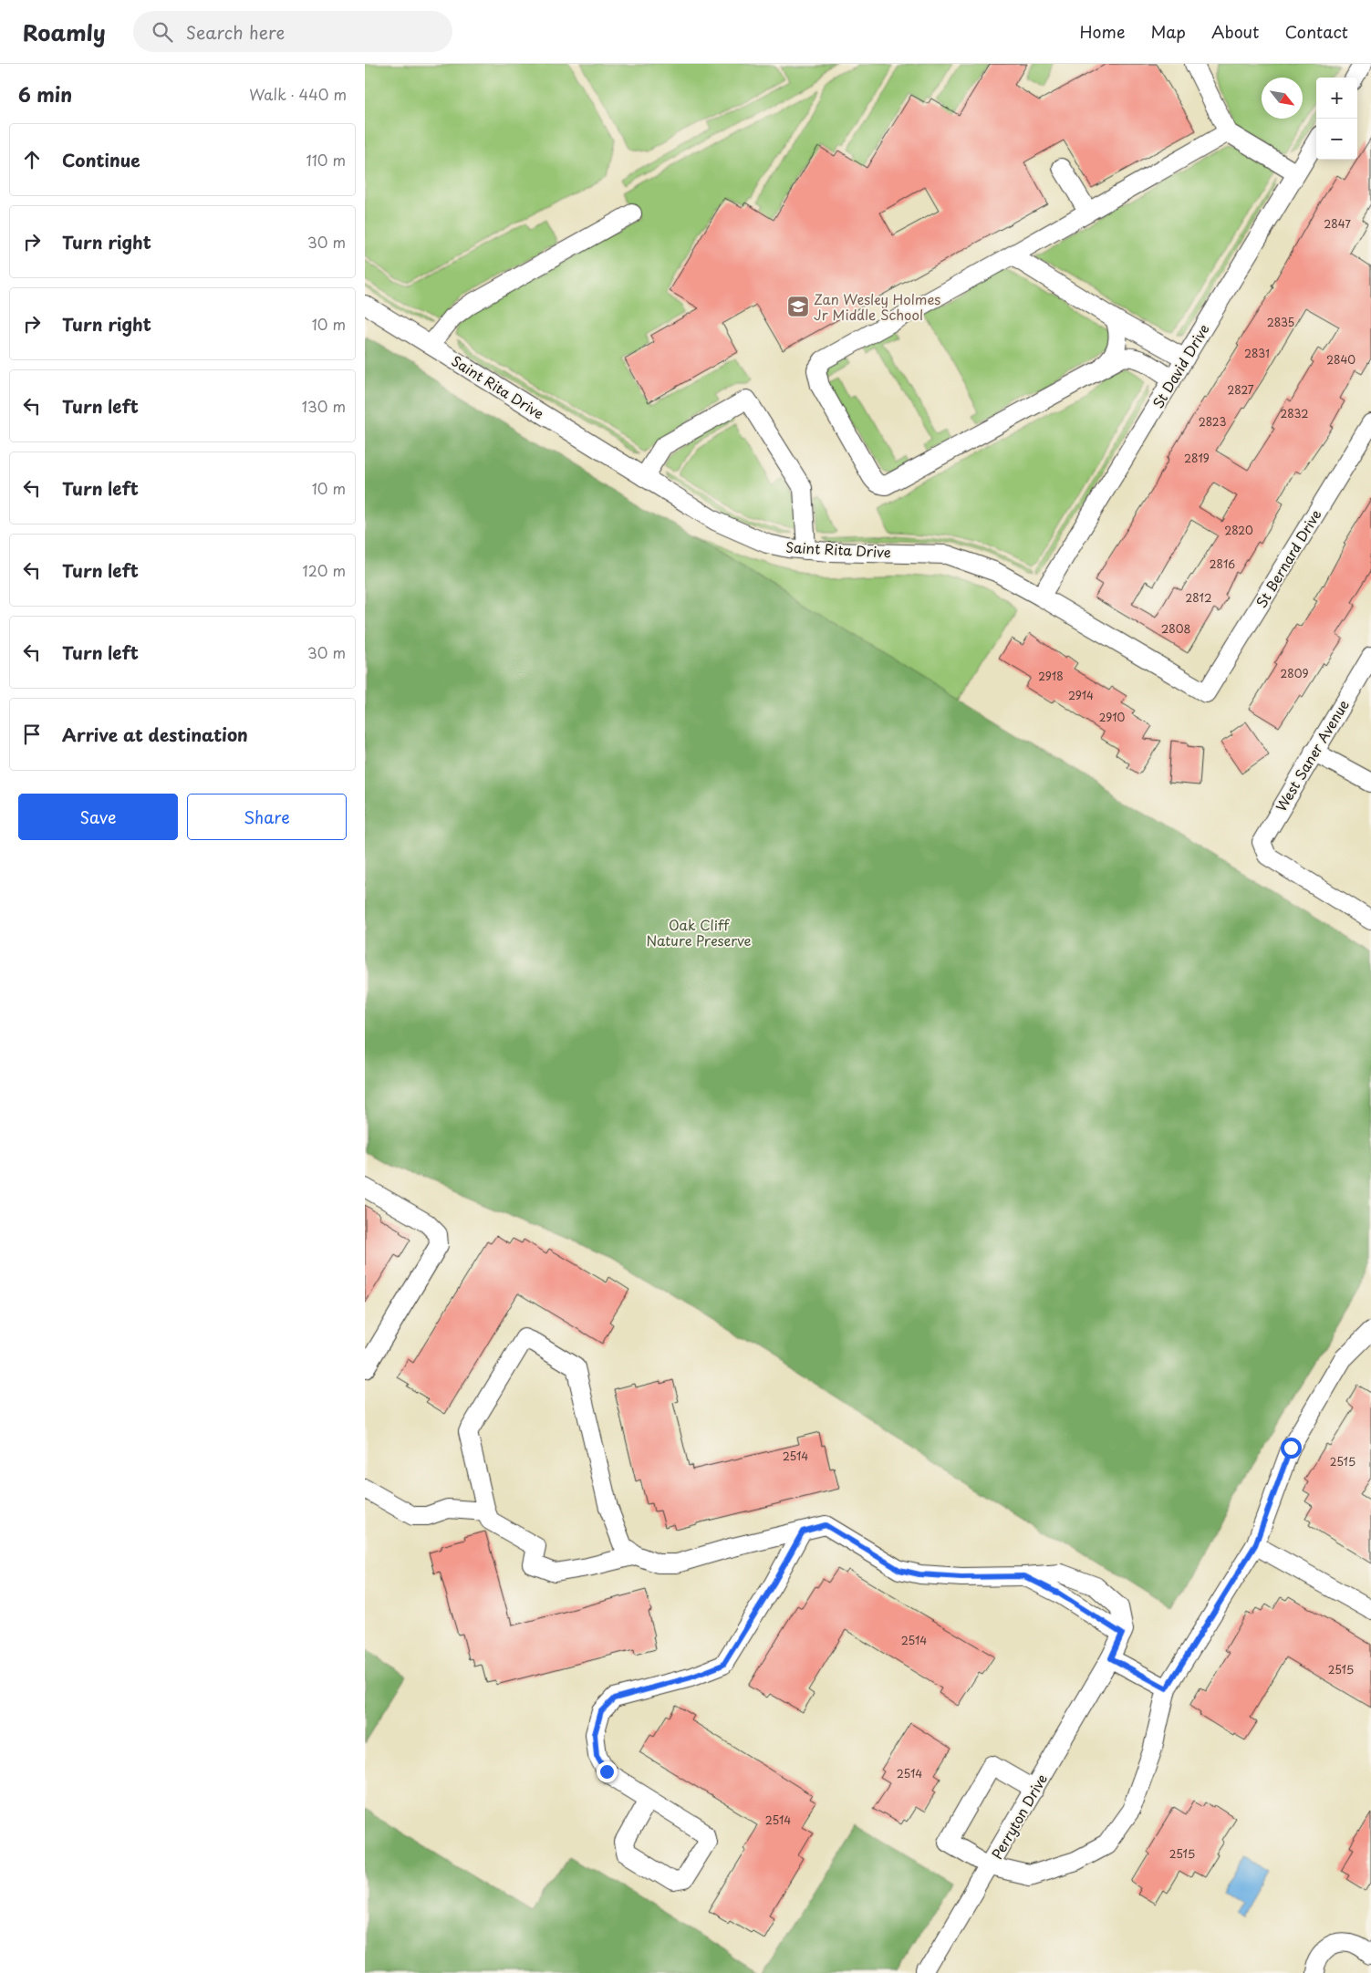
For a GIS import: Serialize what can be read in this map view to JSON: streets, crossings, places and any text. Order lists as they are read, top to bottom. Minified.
{"streets":{"street":["St David Drive","Saint Rita Drive","St Bernard Drive","West Saner Avenue","Perryton Drive"]},"crossings":[["St David Drive","Saint Rita Drive"],["Saint Rita Drive","St Bernard Drive"]],"parks":["Oak Cliff Nature Preserve"],"places":{"school or university":["Zan Wesley Holmes Jr Middle School"]},"house_numbers":["2847","2835","2831","2840","2827","2832","2823","2819","2820","2816","2812","2808","2809","2918","2914","2910","2514","2515","2514","2515","2514","2514","2515"],"north":"bottom right","page":{"header":"Roamly","search":"Search here","nav":["Home","Map","About","Contact"],"heading":["6 min","Walk · 440 m"],"map_buttons":["+","−"],"list":[["Continue","110 m"],["Turn right","30 m"],["Turn right","10 m"],["Turn left","130 m"],["Turn left","10 m"],["Turn left","120 m"],["Turn left","30 m"],"Arrive at destination"],"buttons":["Save","Share"]}}
